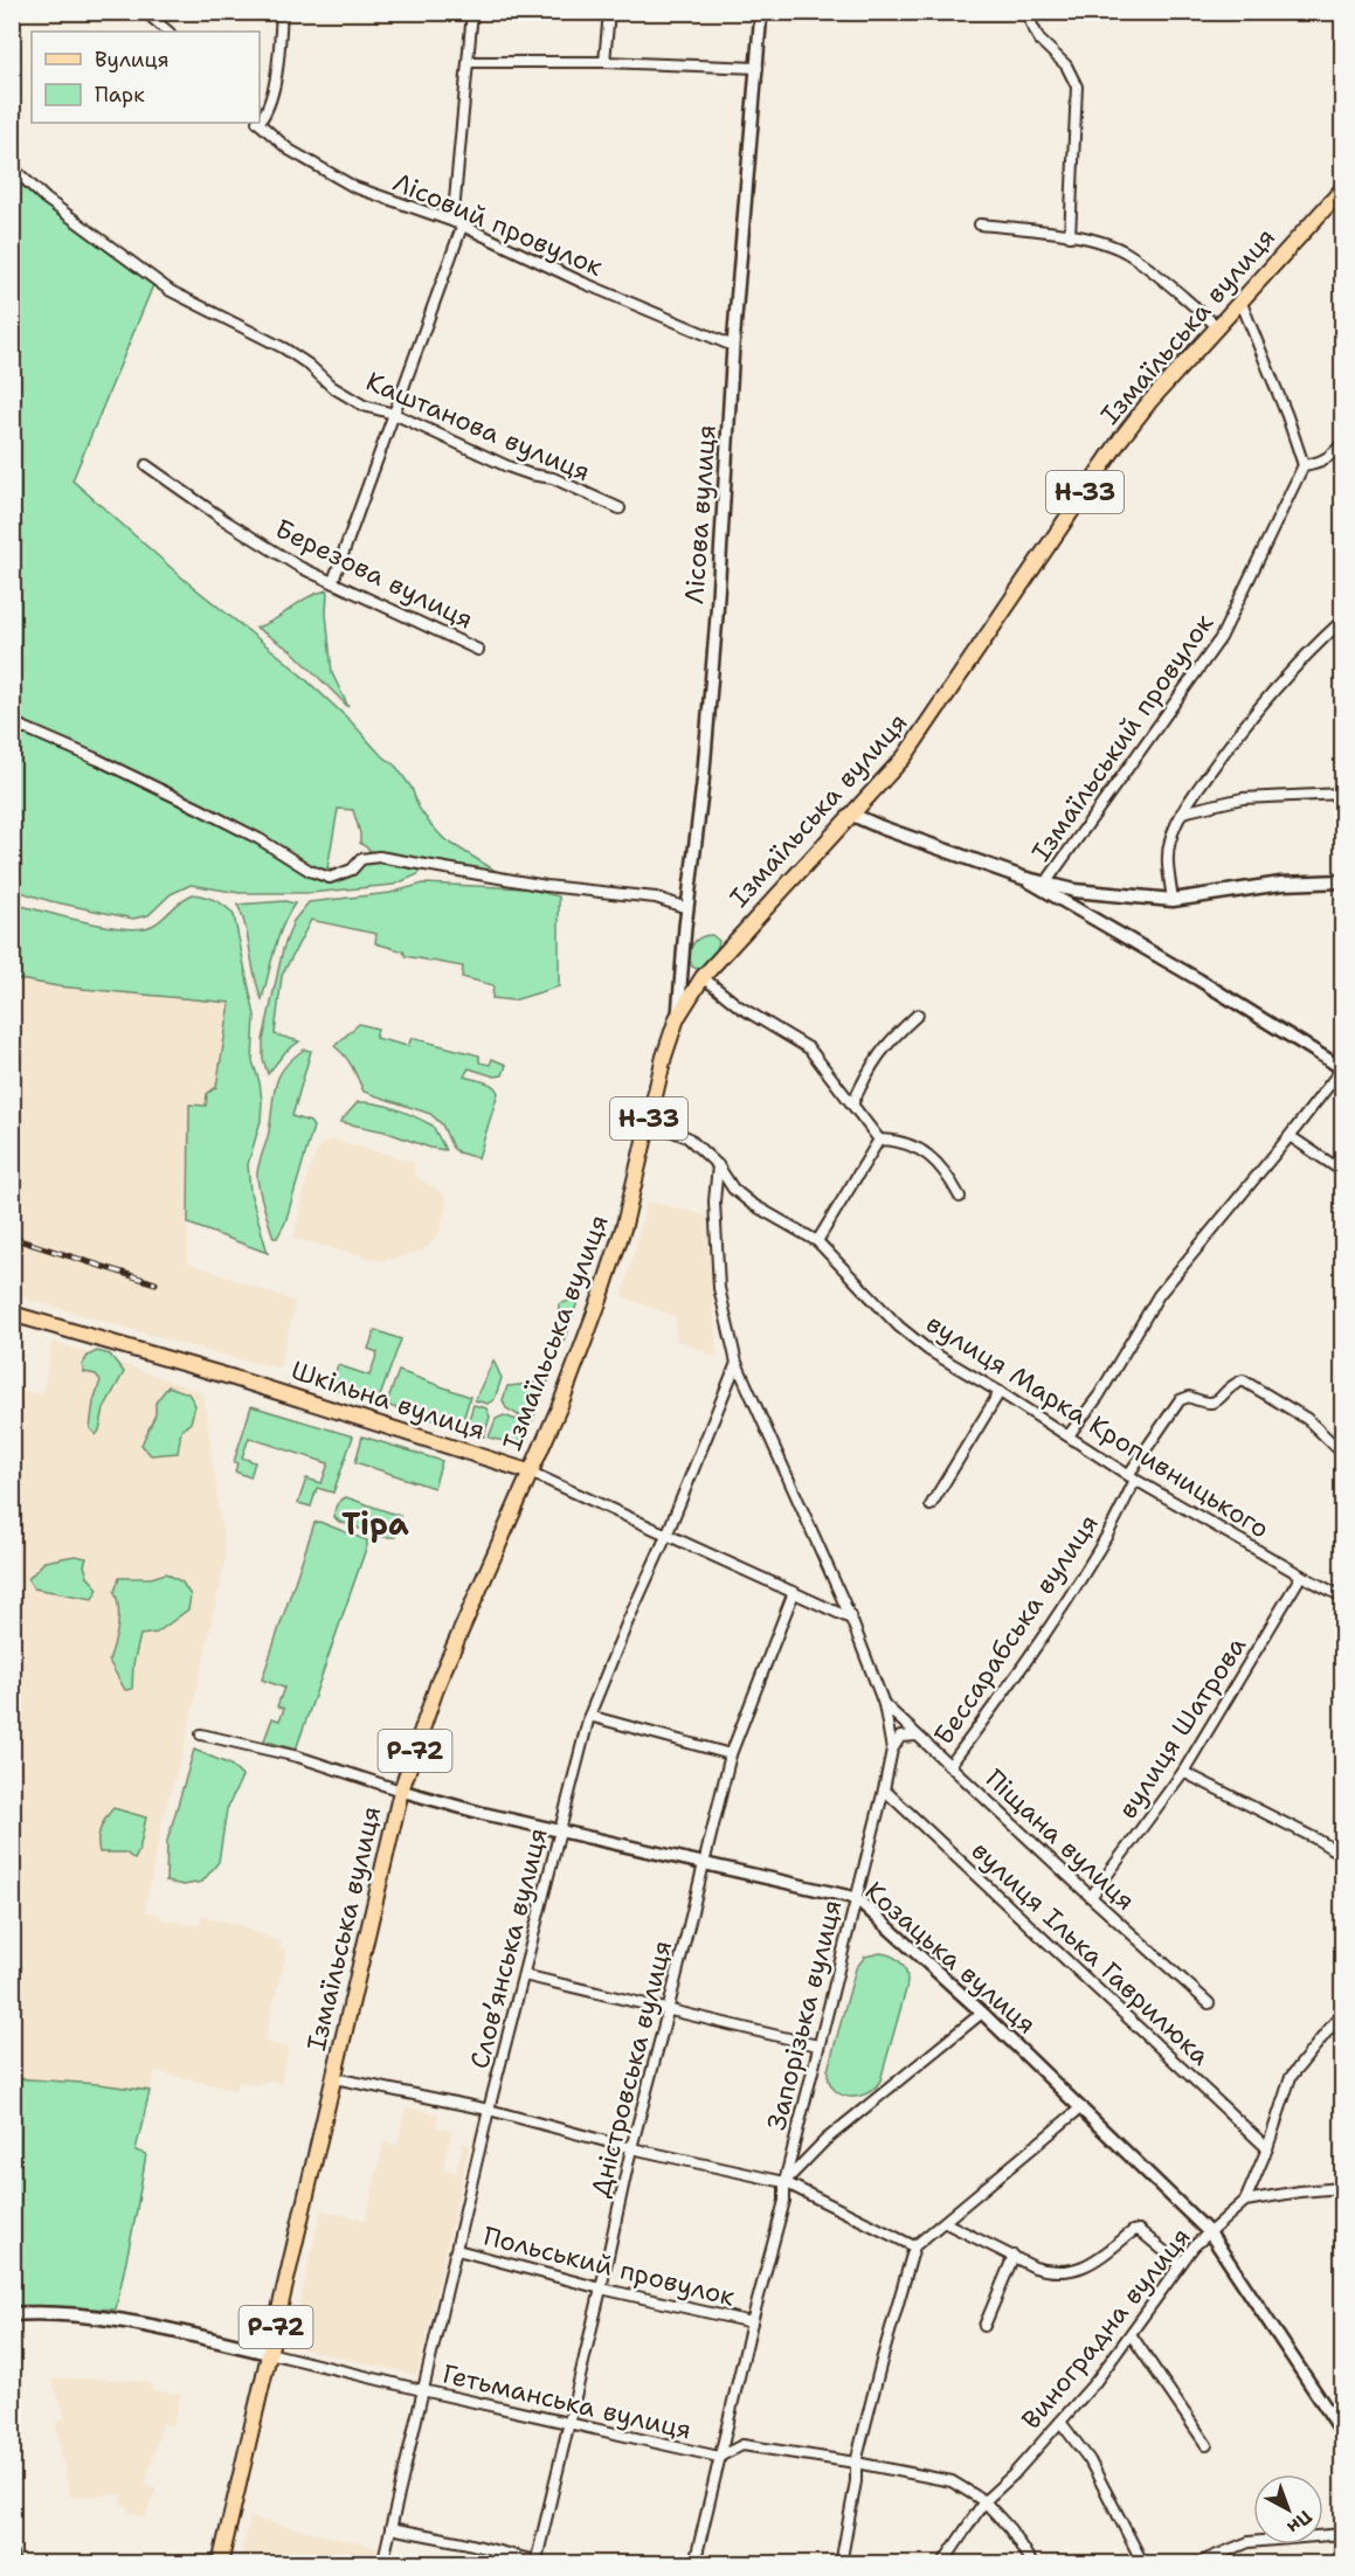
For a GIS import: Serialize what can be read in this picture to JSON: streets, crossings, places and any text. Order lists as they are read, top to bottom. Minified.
{"streets":{"main road":["Ізмаїльська вулиця","Н-33","Шкільна вулиця","Р-72"],"street":["Лісовий провулок","Каштанова вулиця","Лісова вулиця","Березова вулиця","Ізмаїльський провулок","вулиця Марка Кропивницького","Бессарабська вулиця","вулиця Шатрова","Піщана вулиця","Словʼянська вулиця","вулиця Ілька Гаврилюка","Козацька вулиця","Запорізька вулиця","Дністровська вулиця","Польський провулок","Виноградна вулиця","Гетьманська вулиця"]},"crossings":[["Лісовий провулок","Лісова вулиця"],["Ізмаїльська вулиця","Лісова вулиця"],["Ізмаїльська вулиця","Шкільна вулиця"],["Ізмаїльська вулиця","вулиця Марка Кропивницького"],["Ізмаїльська вулиця","Козацька вулиця"],["Ізмаїльська вулиця","Гетьманська вулиця"],["Шкільна вулиця","Словʼянська вулиця"],["Шкільна вулиця","Запорізька вулиця"],["Шкільна вулиця","Дністровська вулиця"],["вулиця Марка Кропивницького","Бессарабська вулиця"],["вулиця Марка Кропивницького","вулиця Шатрова"],["вулиця Марка Кропивницького","Запорізька вулиця"],["Бессарабська вулиця","Піщана вулиця"],["вулиця Шатрова","Піщана вулиця"],["Піщана вулиця","Запорізька вулиця"],["Словʼянська вулиця","Козацька вулиця"],["Словʼянська вулиця","Запорізька вулиця"],["Словʼянська вулиця","Польський провулок"],["Словʼянська вулиця","Гетьманська вулиця"],["вулиця Ілька Гаврилюка","Запорізька вулиця"],["Козацька вулиця","Запорізька вулиця"],["Козацька вулиця","Дністровська вулиця"],["Козацька вулиця","Виноградна вулиця"],["Запорізька вулиця","Польський провулок"],["Запорізька вулиця","Гетьманська вулиця"],["Дністровська вулиця","Польський провулок"],["Дністровська вулиця","Гетьманська вулиця"],["Виноградна вулиця","Гетьманська вулиця"]],"districts":["Тіра"],"legend":["Вулиця","Парк"],"north":"bottom right"}
